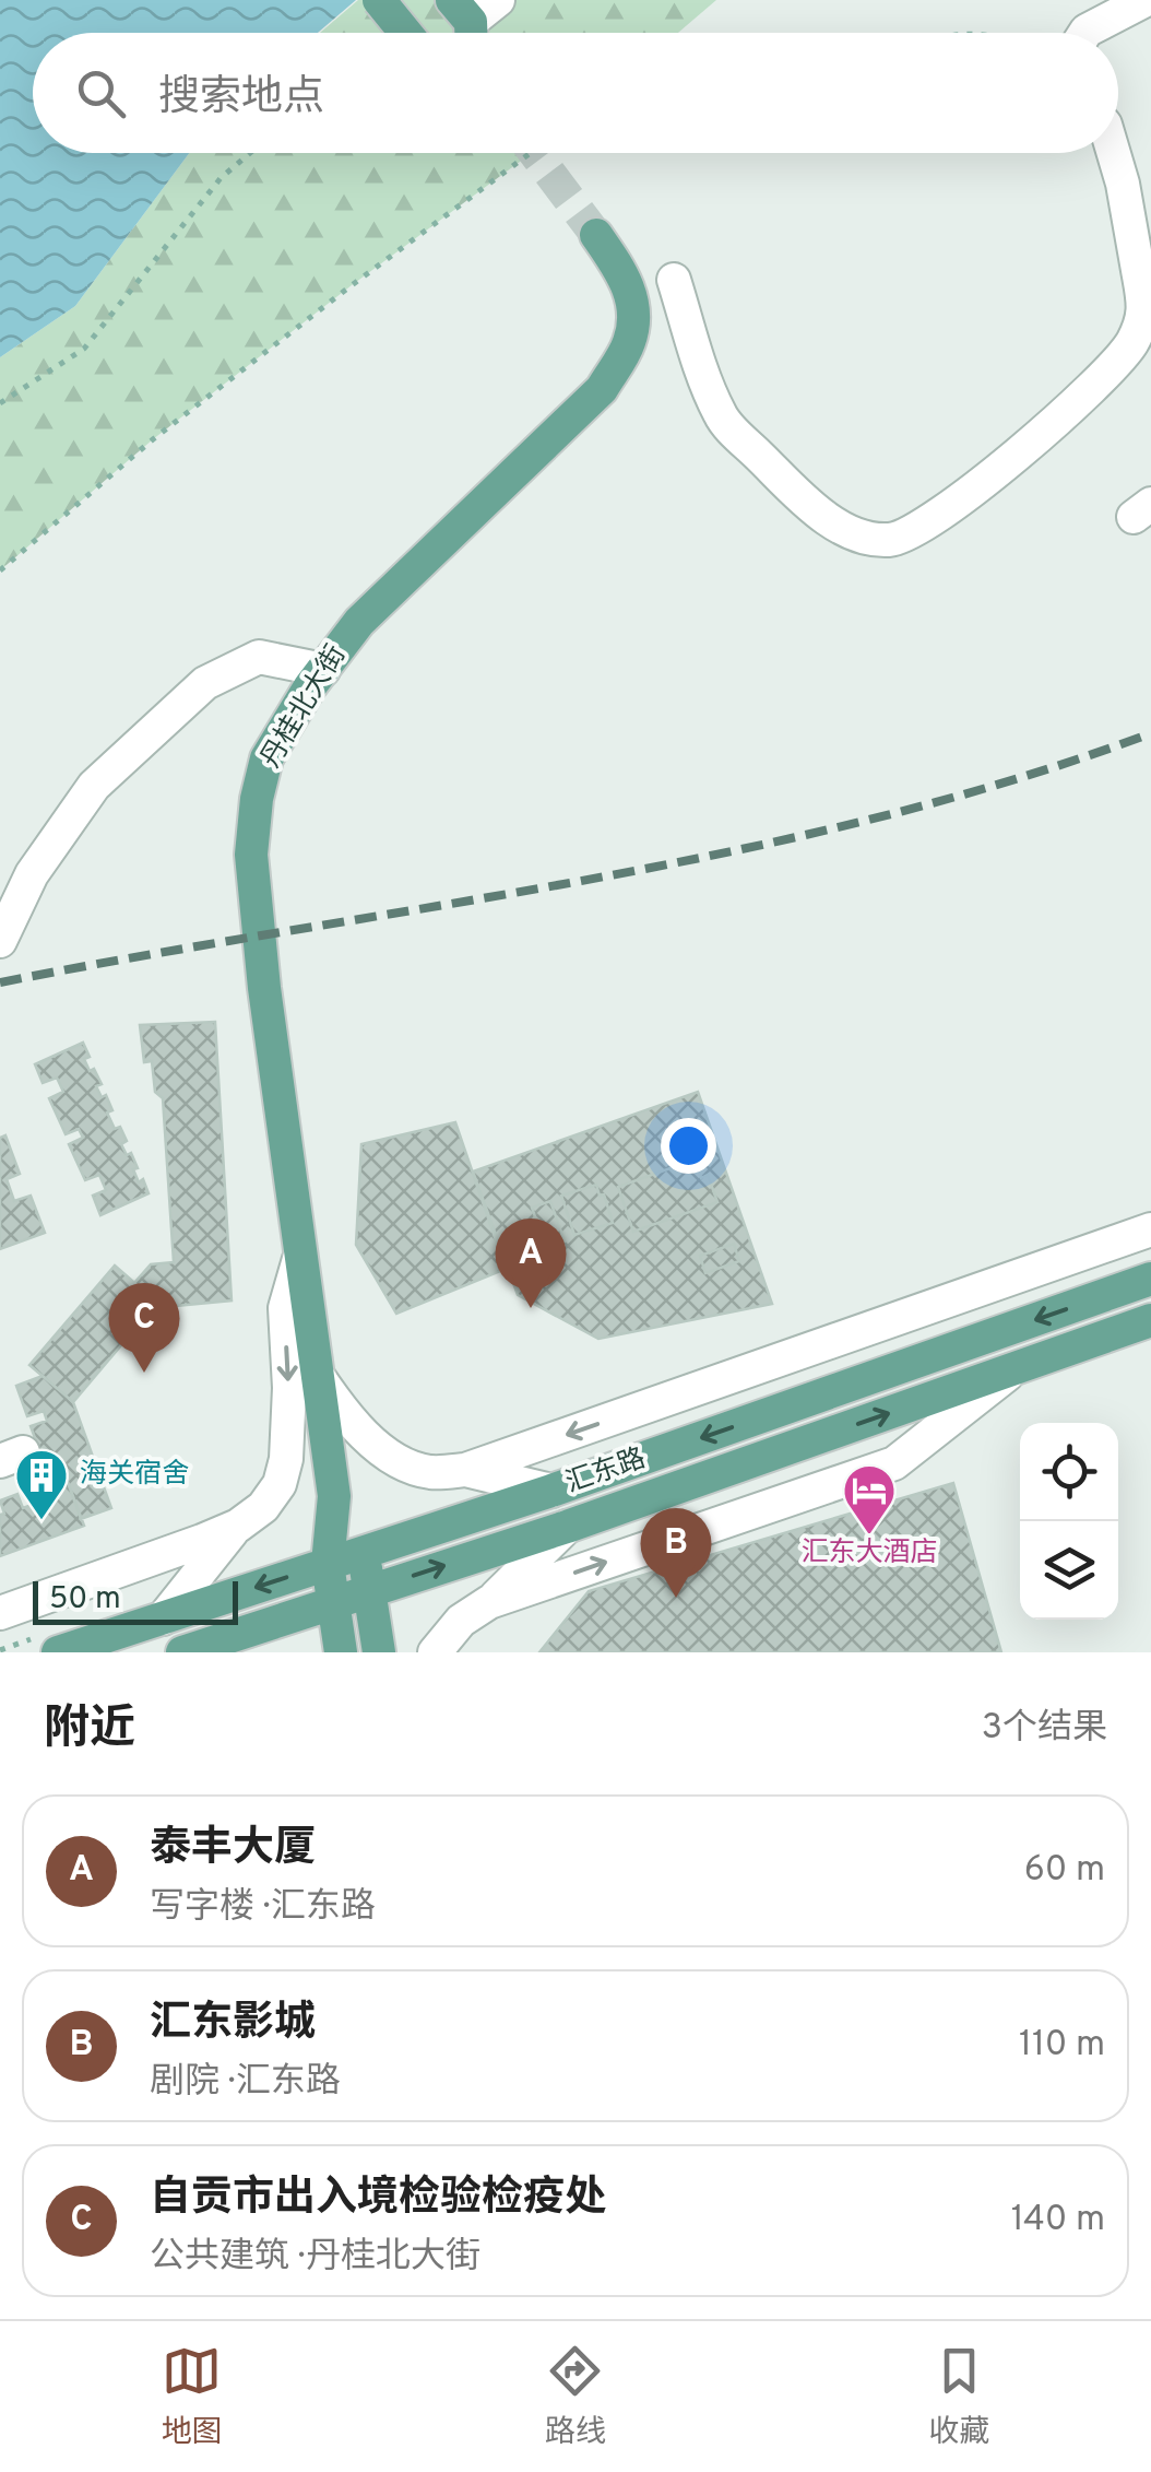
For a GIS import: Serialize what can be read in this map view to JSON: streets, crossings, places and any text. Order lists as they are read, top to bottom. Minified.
{"streets":{"main road":["丹桂北大街","汇东路"]},"crossings":[["丹桂北大街","汇东路"]],"places":{"building":["海关宿舍"],"hotel":["汇东大酒店"]},"scale_bar":"50 m","page":{"search":"搜索地点","pins":["A","C","B"],"scale":"50 m","heading":["附近","3个结果"],"list":[{"mark":"A","name":"泰丰大厦","note":"写字楼 · 汇东路","value":"60 m"},{"mark":"B","name":"汇东影城","note":"剧院 · 汇东路","value":"110 m"},{"mark":"C","name":"自贡市出入境检验检疫处","note":"公共建筑 · 丹桂北大街","value":"140 m"}],"nav":["地图","路线","收藏"]}}
